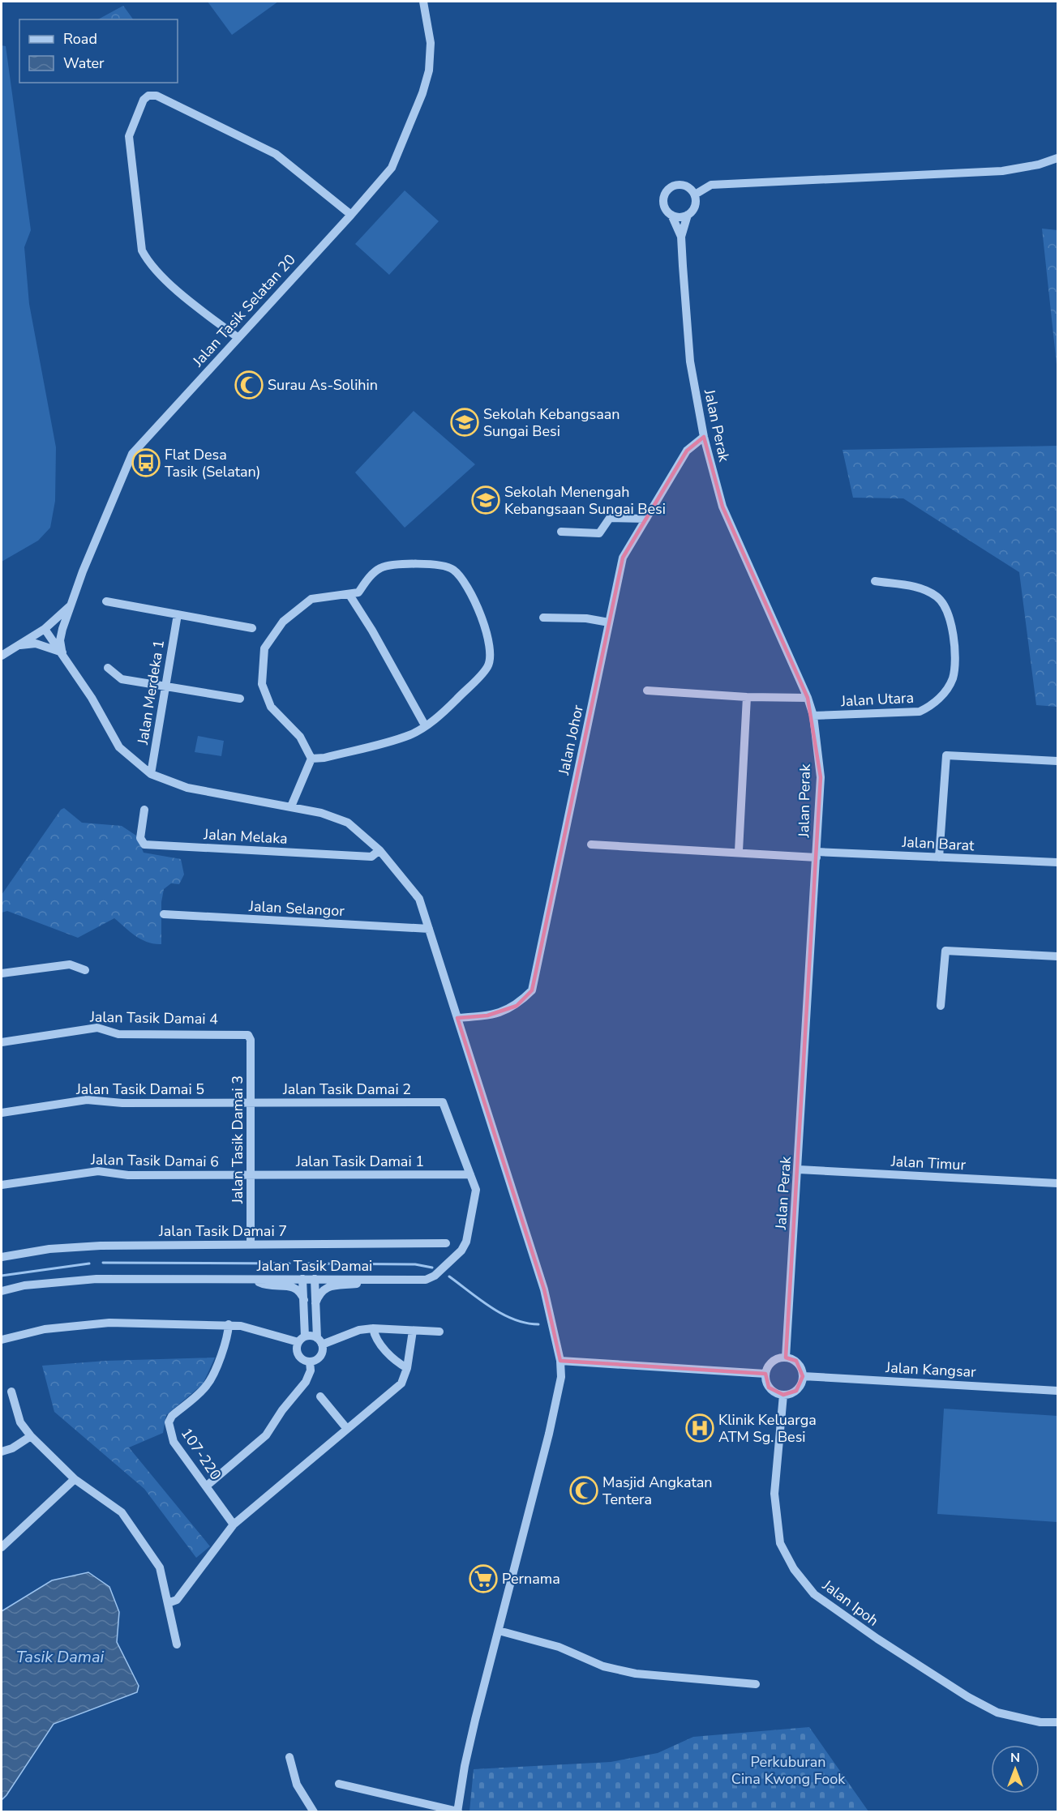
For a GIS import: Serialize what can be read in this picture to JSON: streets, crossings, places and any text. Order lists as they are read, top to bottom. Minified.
{"streets":{"street":["Jalan Tasik Selatan 20","Jalan Perak","Jalan Merdeka 1","Jalan Utara","Jalan Johor","Jalan Melaka","Jalan Barat","Jalan Selangor","Jalan Tasik Damai 4","Jalan Tasik Damai 5","Jalan Tasik Damai 2","Jalan Tasik Damai 3","Jalan Tasik Damai 6","Jalan Tasik Damai 1","Jalan Timur","Jalan Tasik Damai 7","Jalan Tasik Damai","Jalan Kangsar","107-220","Jalan Ipoh"]},"crossings":[["Jalan Perak","Jalan Utara"],["Jalan Perak","Jalan Johor"],["Jalan Perak","Jalan Barat"],["Jalan Perak","Jalan Timur"],["Jalan Perak","Jalan Kangsar"],["Jalan Perak","Jalan Ipoh"],["Jalan Tasik Damai 4","Jalan Tasik Damai 3"],["Jalan Tasik Damai 5","Jalan Tasik Damai 2"],["Jalan Tasik Damai 5","Jalan Tasik Damai 3"],["Jalan Tasik Damai 2","Jalan Tasik Damai 3"],["Jalan Tasik Damai 2","Jalan Tasik Damai"],["Jalan Tasik Damai 3","Jalan Tasik Damai 6"],["Jalan Tasik Damai 3","Jalan Tasik Damai 1"],["Jalan Tasik Damai 3","Jalan Tasik Damai 7"],["Jalan Tasik Damai 6","Jalan Tasik Damai 1"],["Jalan Tasik Damai 1","Jalan Tasik Damai"],["Jalan Kangsar","Jalan Ipoh"]],"water":["Tasik Damai"],"parks":["Perkuburan Cina Kwong Fook"],"places":{"mosque":["Surau As-Solihin","Masjid Angkatan Tentera"],"school or university":["Sekolah Kebangsaan Sungai Besi","Sekolah Menengah Kebangsaan Sungai Besi"],"bus stop":["Flat Desa Tasik (Selatan)"],"hospital":["Klinik Keluarga ATM Sg. Besi"],"supermarket":["Pernama"]},"legend":["Road","Water"],"north":"top"}
